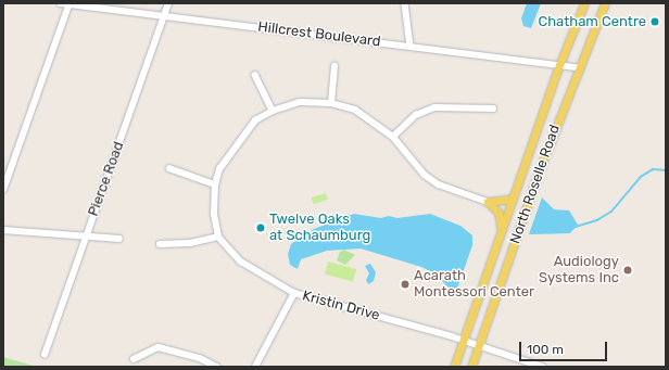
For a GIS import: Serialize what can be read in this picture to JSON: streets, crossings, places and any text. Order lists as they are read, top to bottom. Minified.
{"streets":{"main road":["North Roselle Road"],"street":["Hillcrest Boulevard","Pierce Road","Kristin Drive"]},"crossings":[["Hillcrest Boulevard","Pierce Road"],["Hillcrest Boulevard","North Roselle Road"],["North Roselle Road","Kristin Drive"]],"places":["Chatham Centre","Twelve Oaks at Schaumburg","Audiology Systems Inc","Acarath Montessori Center"],"scale_bar":"100 m"}
